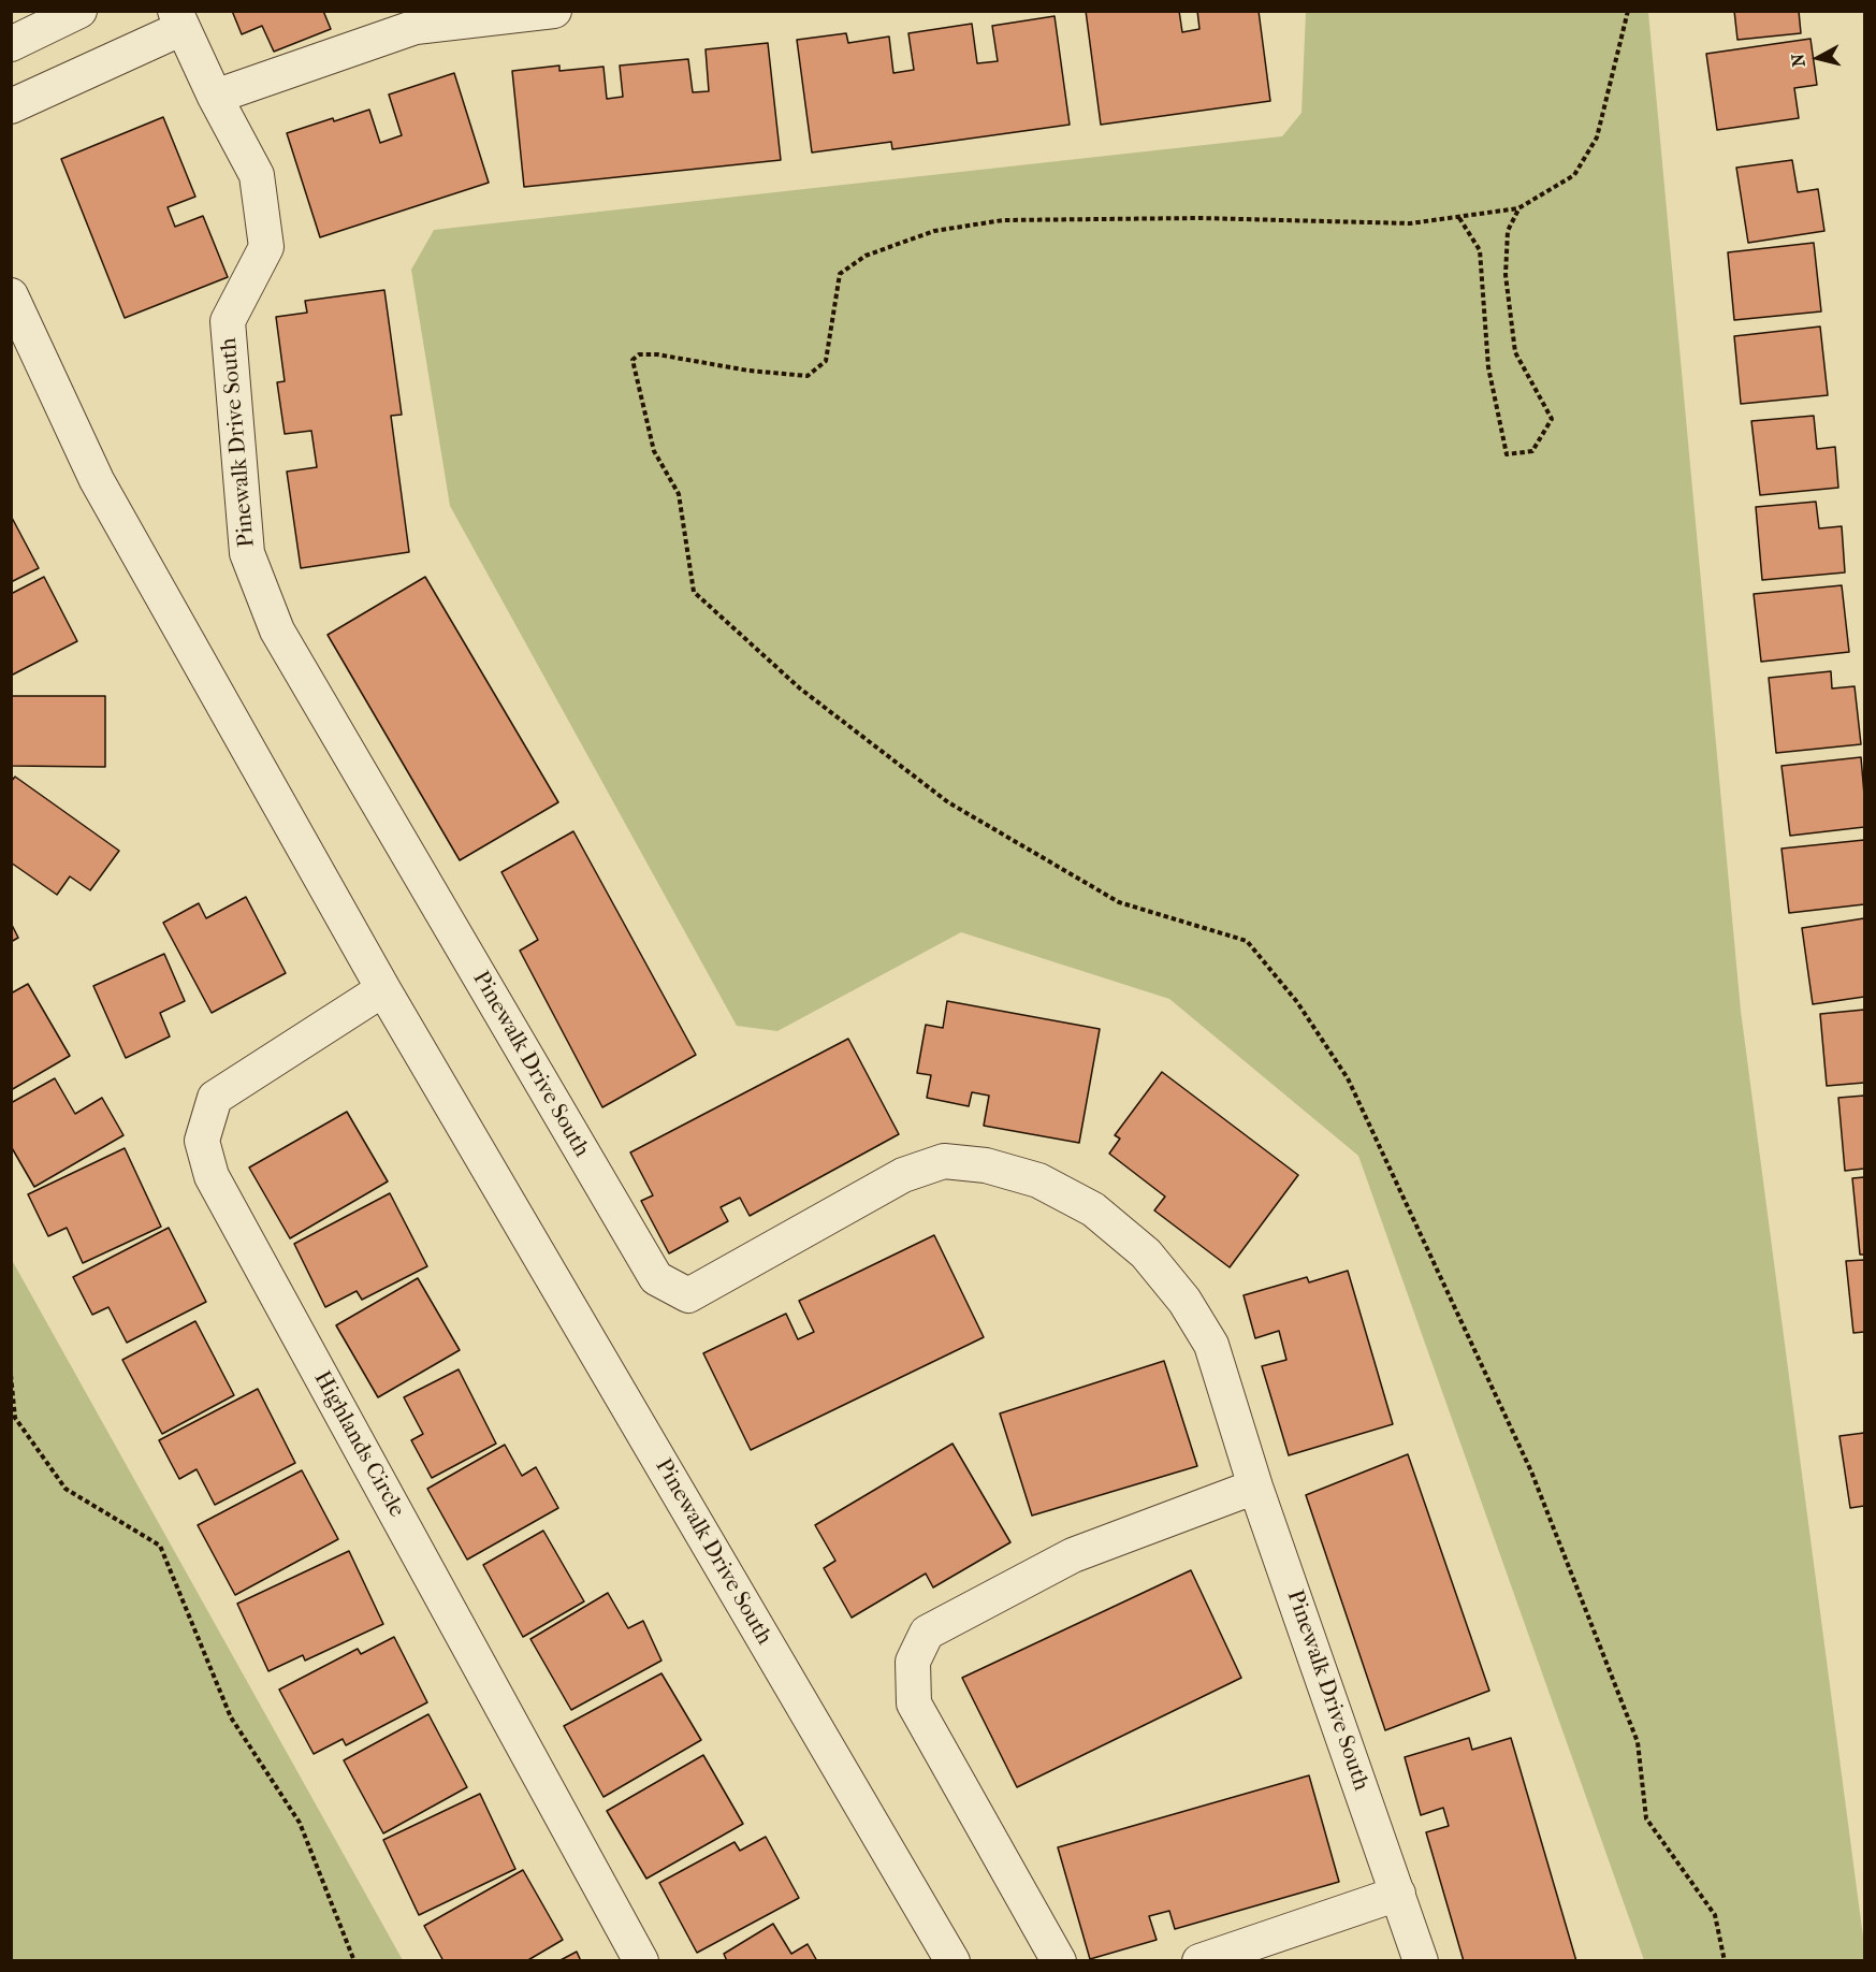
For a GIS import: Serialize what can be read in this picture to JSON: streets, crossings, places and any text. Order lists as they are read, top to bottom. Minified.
{"streets":{"street":["Pinewalk Drive South","Highlands Circle"]},"crossings":[["Pinewalk Drive South","Highlands Circle"]],"north":"left"}
